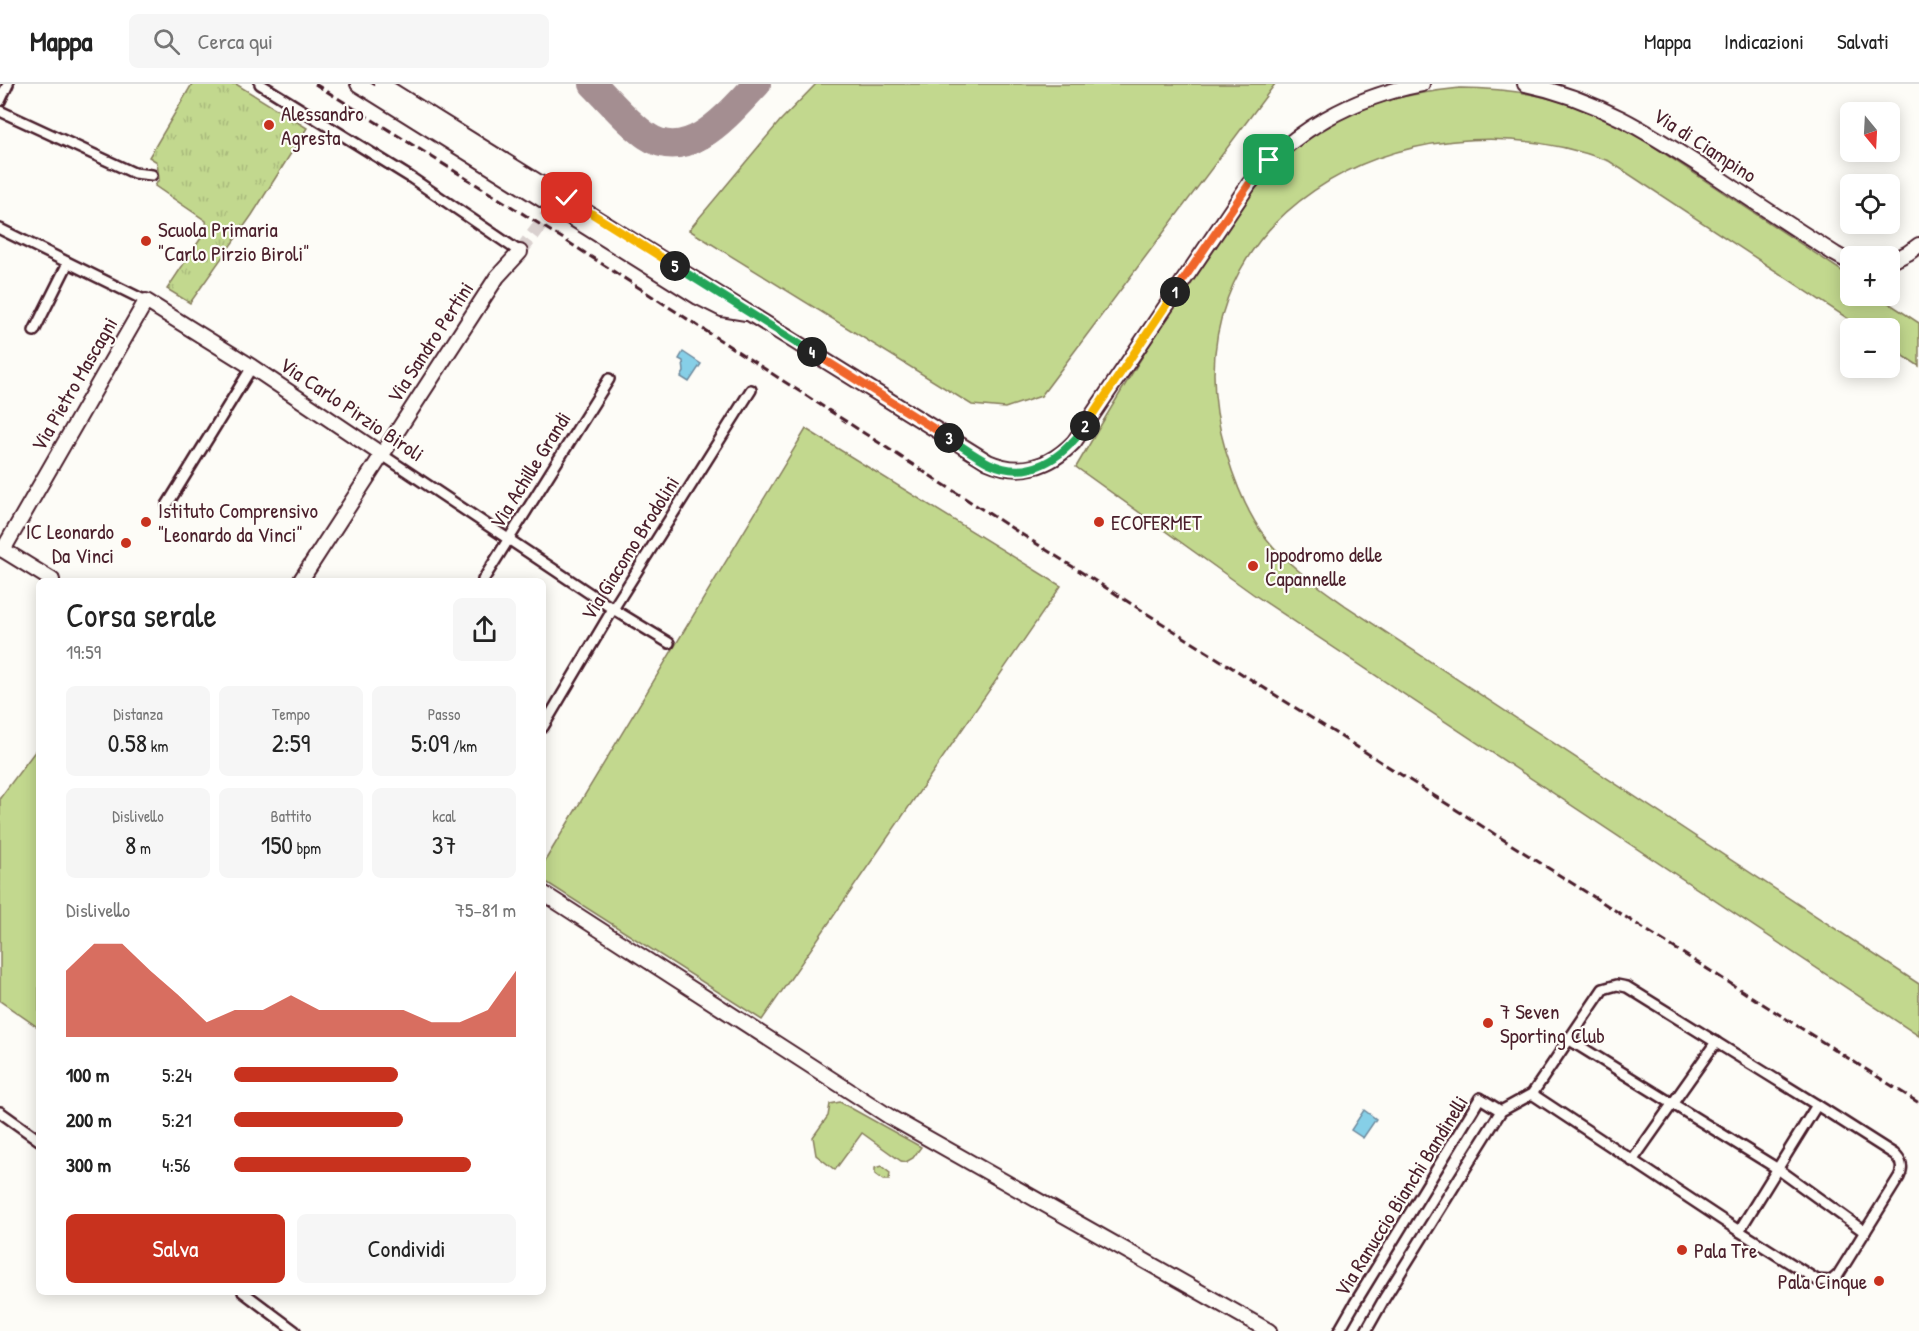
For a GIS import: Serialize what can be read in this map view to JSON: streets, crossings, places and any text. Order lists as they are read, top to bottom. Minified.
{"streets":{"street":["Via di Ciampino","Via Sandro Pertini","Via Pietro Mascagni","Via Carlo Pirzio Biroli","Via Achille Grandi","Via Giacomo Brodolini","Via Ranuccio Bianchi Bandinelli"]},"crossings":[["Via Sandro Pertini","Via Carlo Pirzio Biroli"],["Via Pietro Mascagni","Via Carlo Pirzio Biroli"],["Via Carlo Pirzio Biroli","Via Achille Grandi"],["Via Carlo Pirzio Biroli","Via Giacomo Brodolini"]],"places":["Alessandro Agresta","Scuola Primaria \"Carlo Pirzio Biroli\"","Istituto Comprensivo \"Leonardo da Vinci\"","ECOFERMET","IC Leonardo Da Vinci","Ippodromo delle Capannelle","7 Seven Sporting Club","Pala Tre","Pala Cinque"],"north":"bottom","page":{"header":"Mappa","search":"Cerca qui","nav":["Mappa","Indicazioni","Salvati"],"map_buttons":["+","−"],"pins":["5","1","4","2","3"],"heading":["Corsa serale","19:59"],"stats":[["Distanza","0.58 km"],["Tempo","2:59"],["Passo","5:09 /km"],["Dislivello","8 m"],["Battito","150 bpm"],["kcal","37"]],"chart":["Dislivello","75–81 m"],"list":[{"name":"100 m","note":"5:24"},{"name":"200 m","note":"5:21"},{"name":"300 m","note":"4:56"}],"buttons":["Salva","Condividi"]}}
